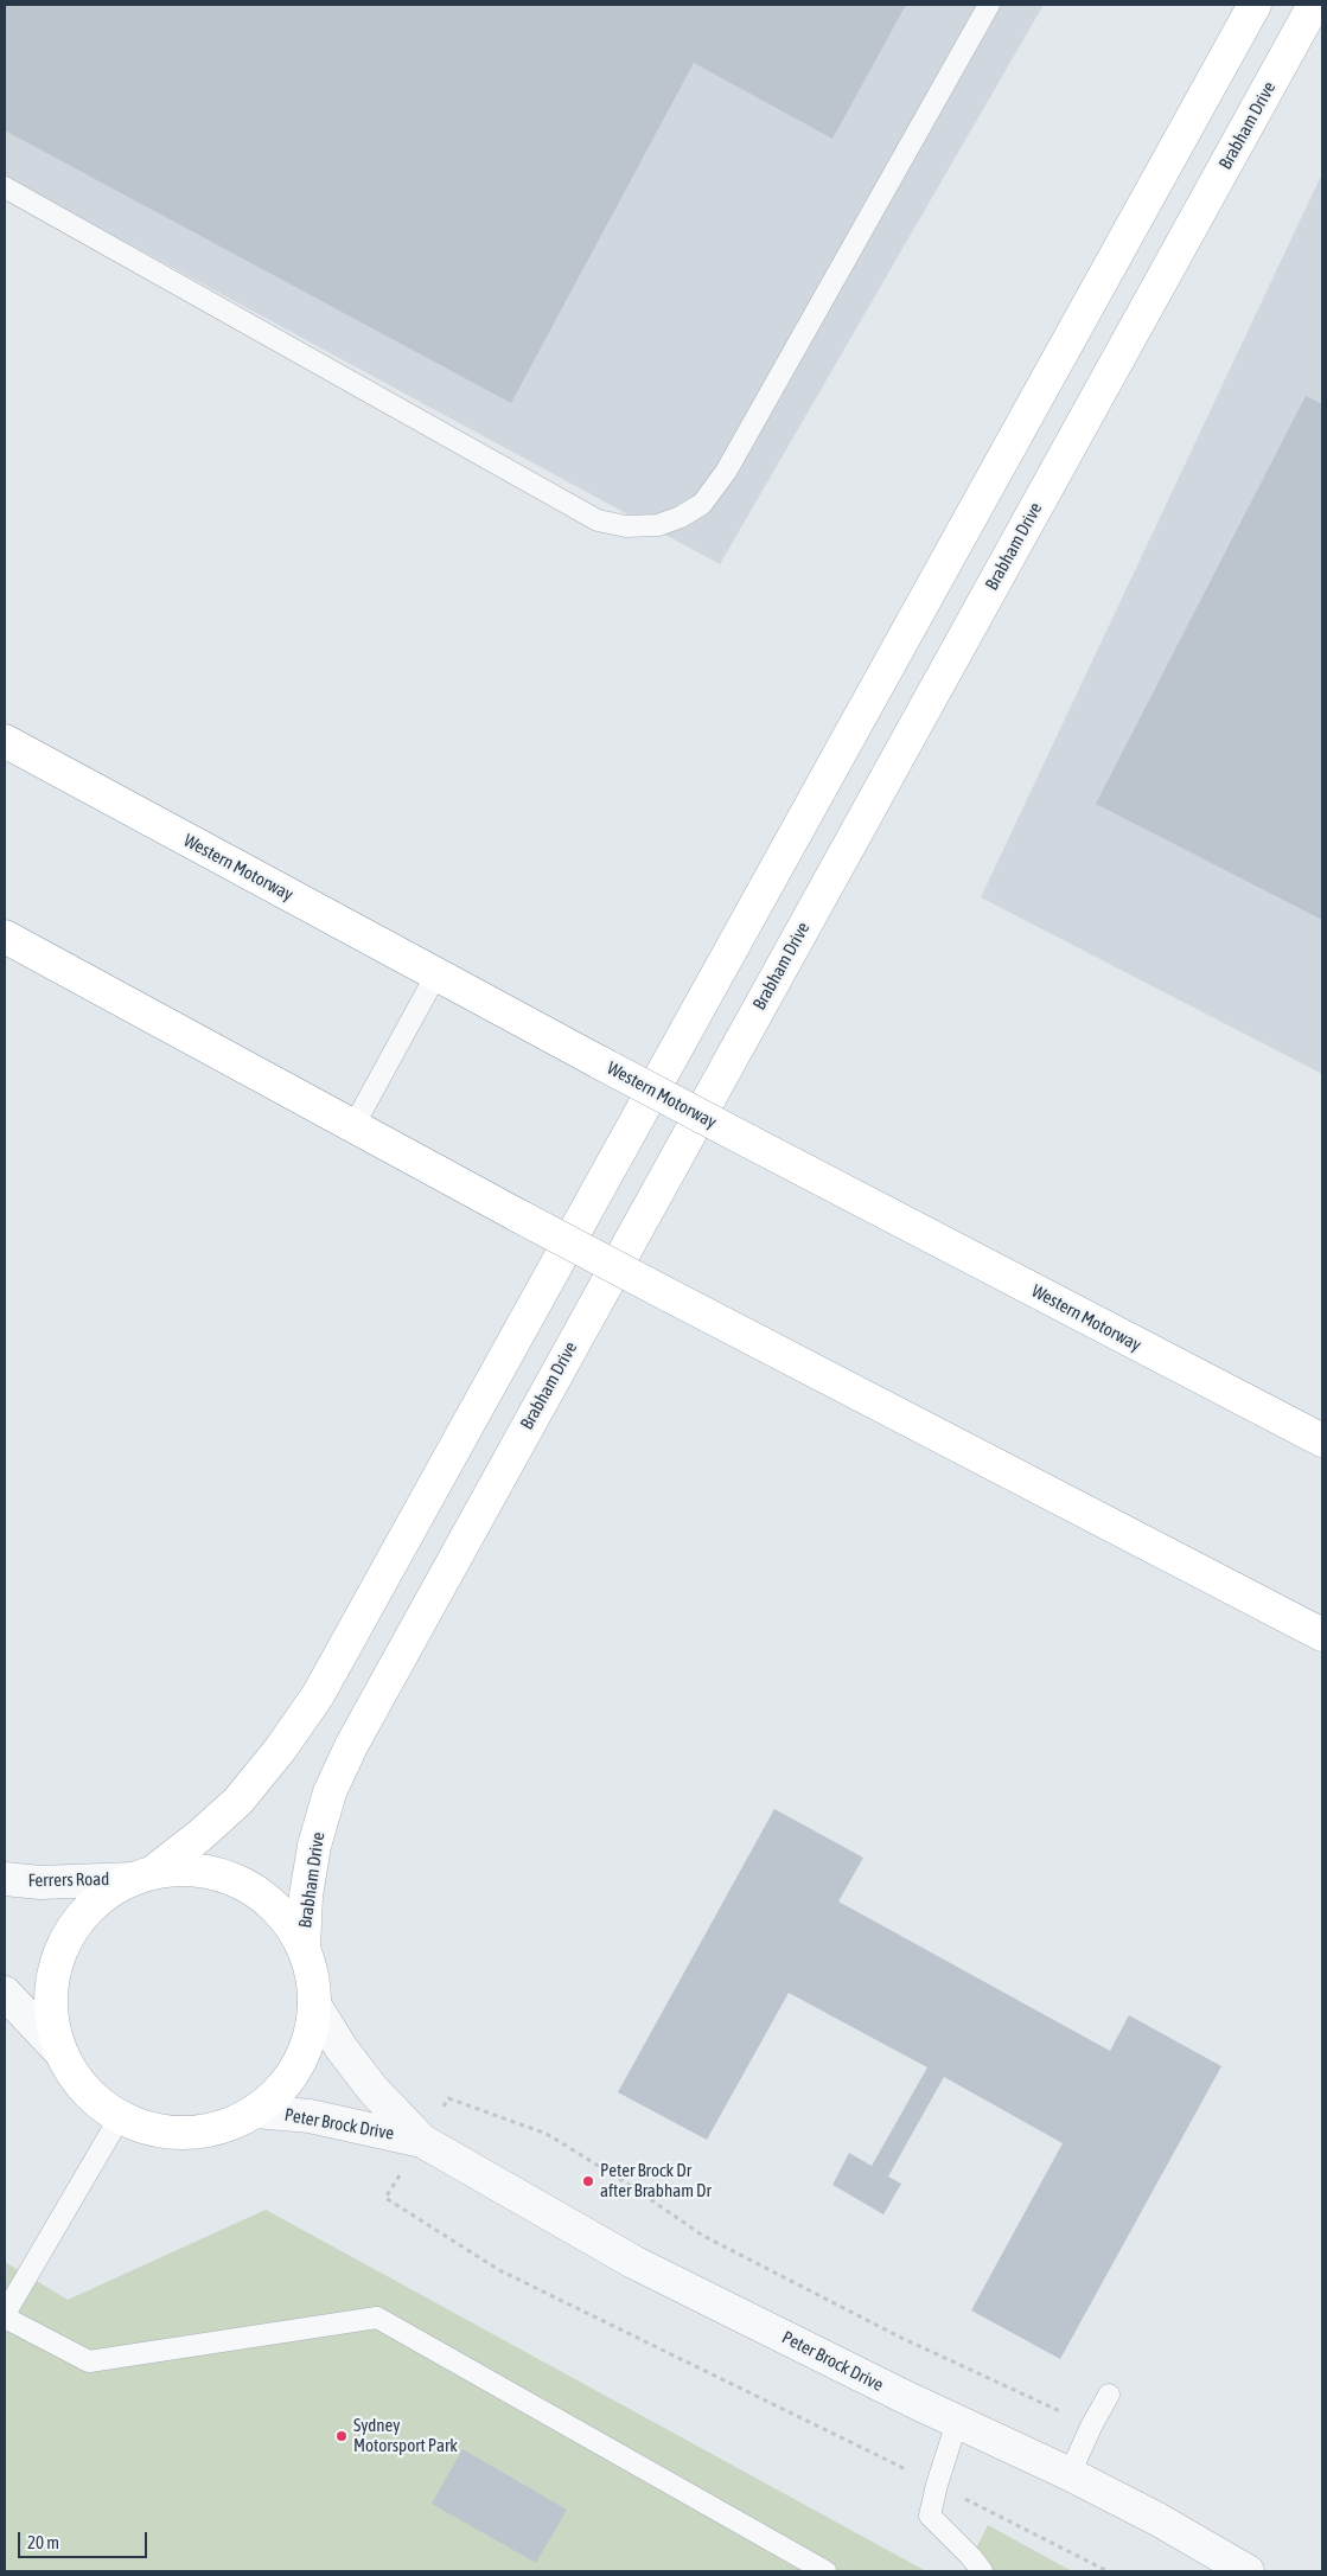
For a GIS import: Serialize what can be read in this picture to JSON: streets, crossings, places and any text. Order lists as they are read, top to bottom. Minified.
{"streets":{"main road":["Brabham Drive","Western Motorway"],"street":["Ferrers Road","Peter Brock Drive"]},"places":["Peter Brock Dr after Brabham Dr","Sydney Motorsport Park"],"scale_bar":"20 m"}
